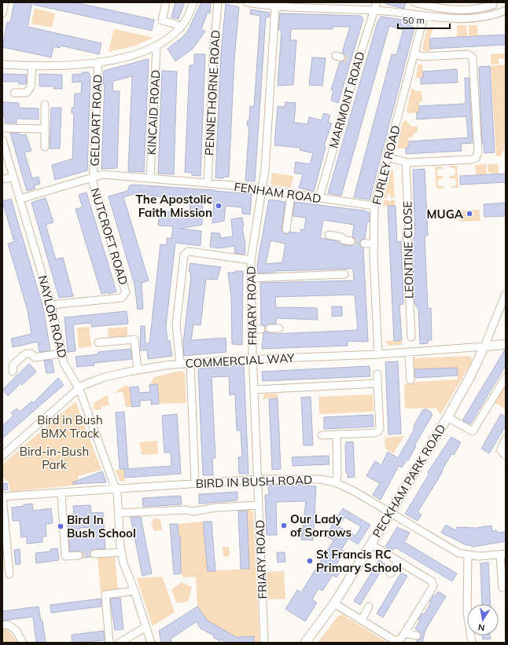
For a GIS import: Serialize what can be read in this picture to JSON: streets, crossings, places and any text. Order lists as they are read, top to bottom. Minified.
{"streets":{"main road":["COMMERCIAL WAY","PECKHAM PARK ROAD"],"street":["PENNETHORNE ROAD","MARMONT ROAD","KINCAID ROAD","GELDART ROAD","FURLEY ROAD","FENHAM ROAD","NUTCROFT ROAD","LEONTINE CLOSE","FRIARY ROAD","NAYLOR ROAD","BIRD IN BUSH ROAD"]},"crossings":[["PENNETHORNE ROAD","FENHAM ROAD"],["MARMONT ROAD","FENHAM ROAD"],["KINCAID ROAD","FENHAM ROAD"],["GELDART ROAD","FENHAM ROAD"],["GELDART ROAD","NUTCROFT ROAD"],["FURLEY ROAD","FENHAM ROAD"],["FURLEY ROAD","COMMERCIAL WAY"],["FENHAM ROAD","NUTCROFT ROAD"],["FENHAM ROAD","FRIARY ROAD"],["FENHAM ROAD","NAYLOR ROAD"],["NUTCROFT ROAD","NAYLOR ROAD"],["FRIARY ROAD","COMMERCIAL WAY"],["FRIARY ROAD","BIRD IN BUSH ROAD"],["NAYLOR ROAD","COMMERCIAL WAY"],["NAYLOR ROAD","BIRD IN BUSH ROAD"],["COMMERCIAL WAY","PECKHAM PARK ROAD"],["PECKHAM PARK ROAD","BIRD IN BUSH ROAD"]],"parks":["Bird in Bush BMX Track","Bird-in-Bush Park"],"places":["The Apostolic Faith Mission","MUGA","Our Lady of Sorrows","Bird In Bush School","St Francis RC Primary School"],"scale_bar":"50 m","north":"bottom"}
